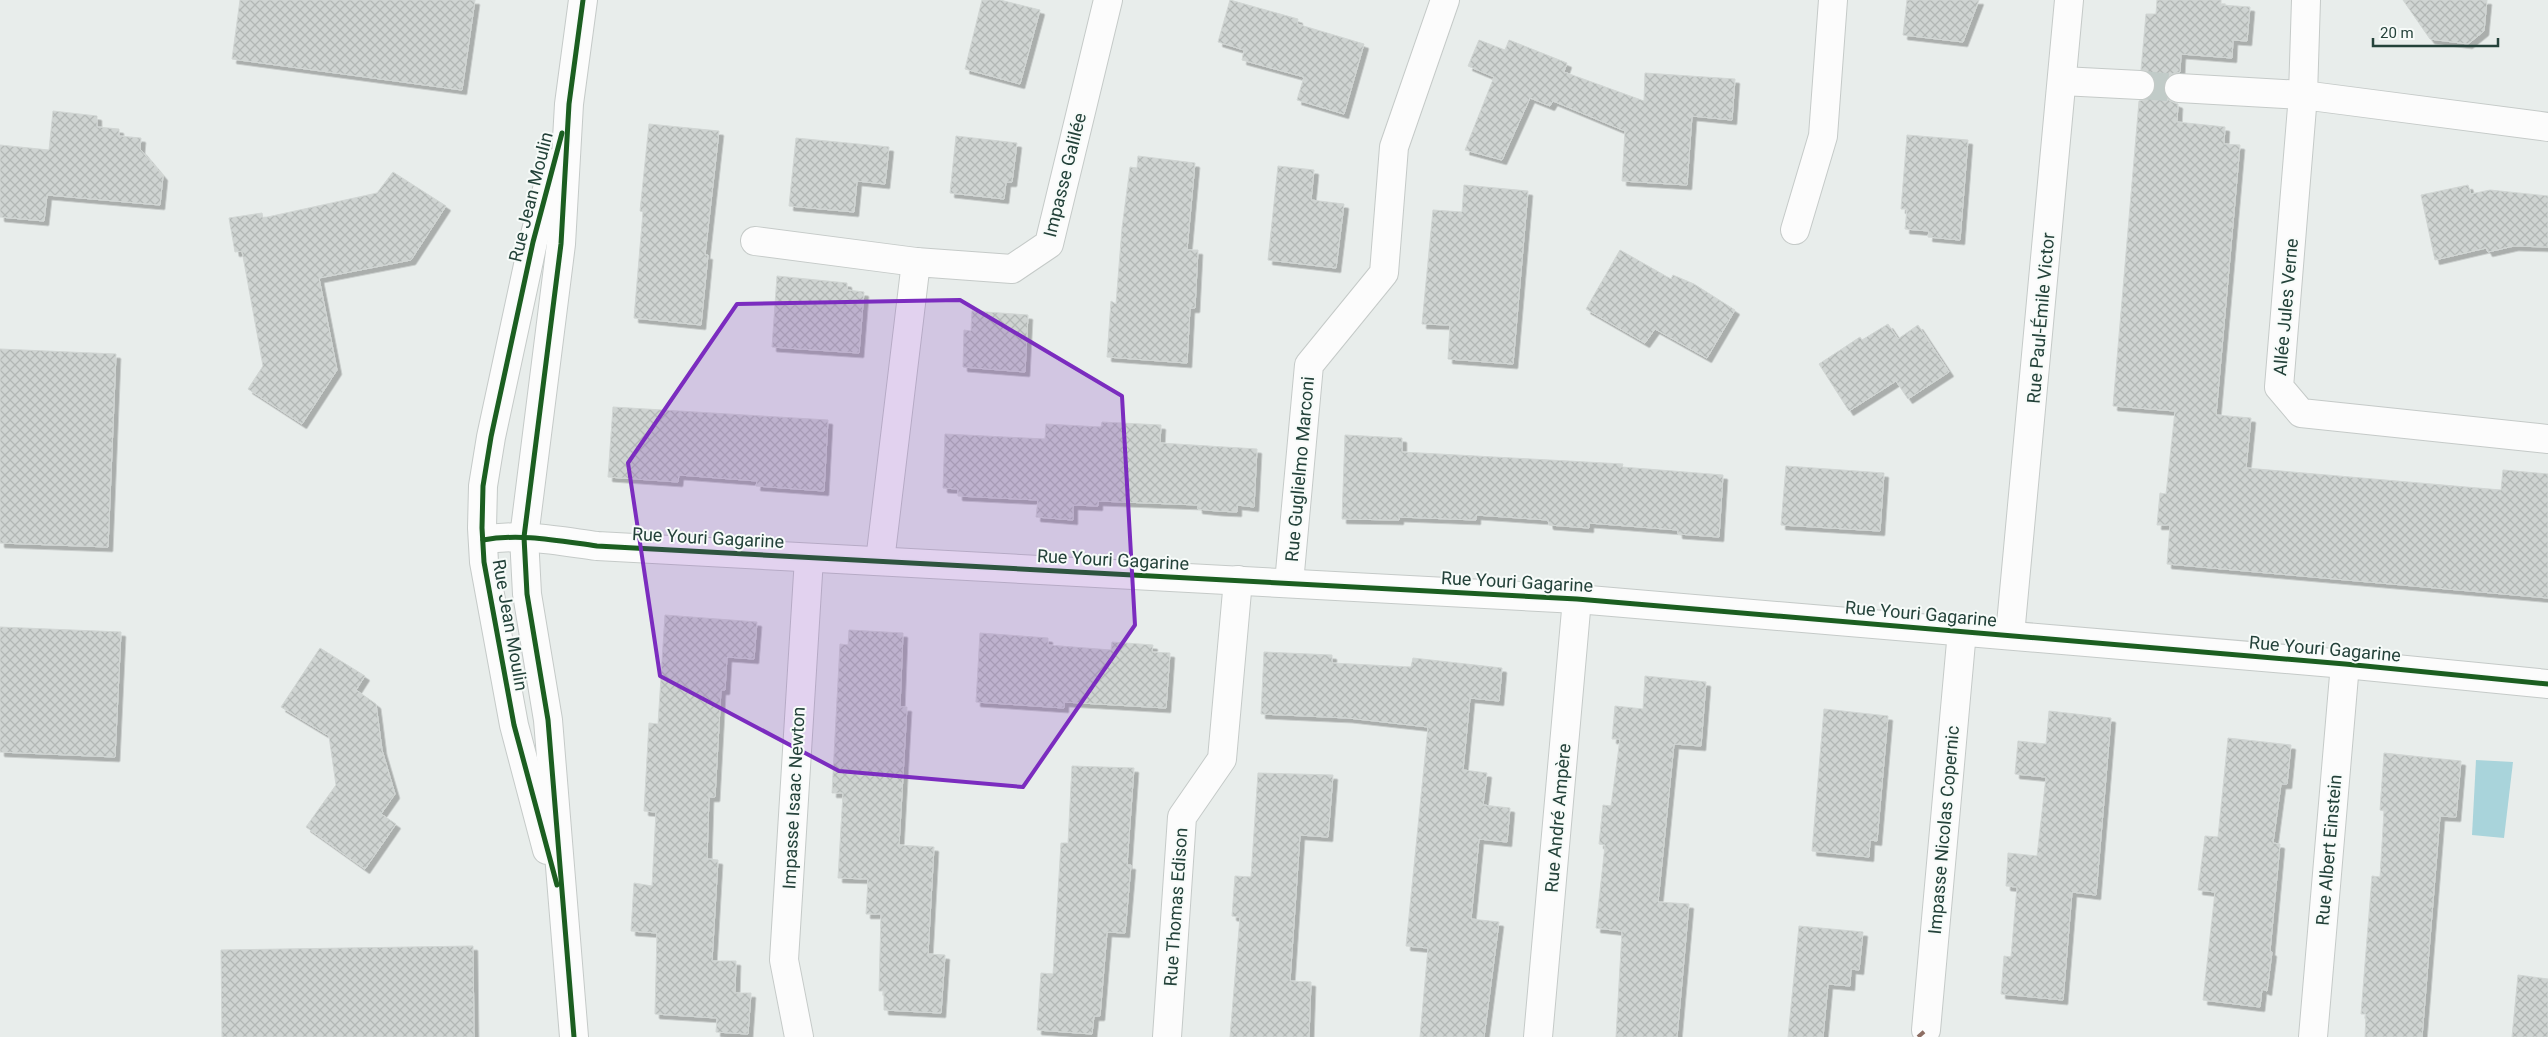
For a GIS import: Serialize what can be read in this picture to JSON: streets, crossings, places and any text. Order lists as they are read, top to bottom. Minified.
{"streets":{"street":["Impasse Galilée","Rue Jean Moulin","Allée Jules Verne","Rue Paul-Émile Victor","Rue Guglielmo Marconi","Rue Youri Gagarine","Impasse Isaac Newton","Rue André Ampère","Impasse Nicolas Copernic","Rue Albert Einstein","Rue Thomas Edison"]},"crossings":[["Rue Jean Moulin","Rue Youri Gagarine"],["Rue Paul-Émile Victor","Rue Youri Gagarine"],["Rue Guglielmo Marconi","Rue Youri Gagarine"],["Rue Youri Gagarine","Impasse Isaac Newton"],["Rue Youri Gagarine","Rue André Ampère"],["Rue Youri Gagarine","Impasse Nicolas Copernic"],["Rue Youri Gagarine","Rue Albert Einstein"],["Rue Youri Gagarine","Rue Thomas Edison"]],"scale_bar":"20 m"}
